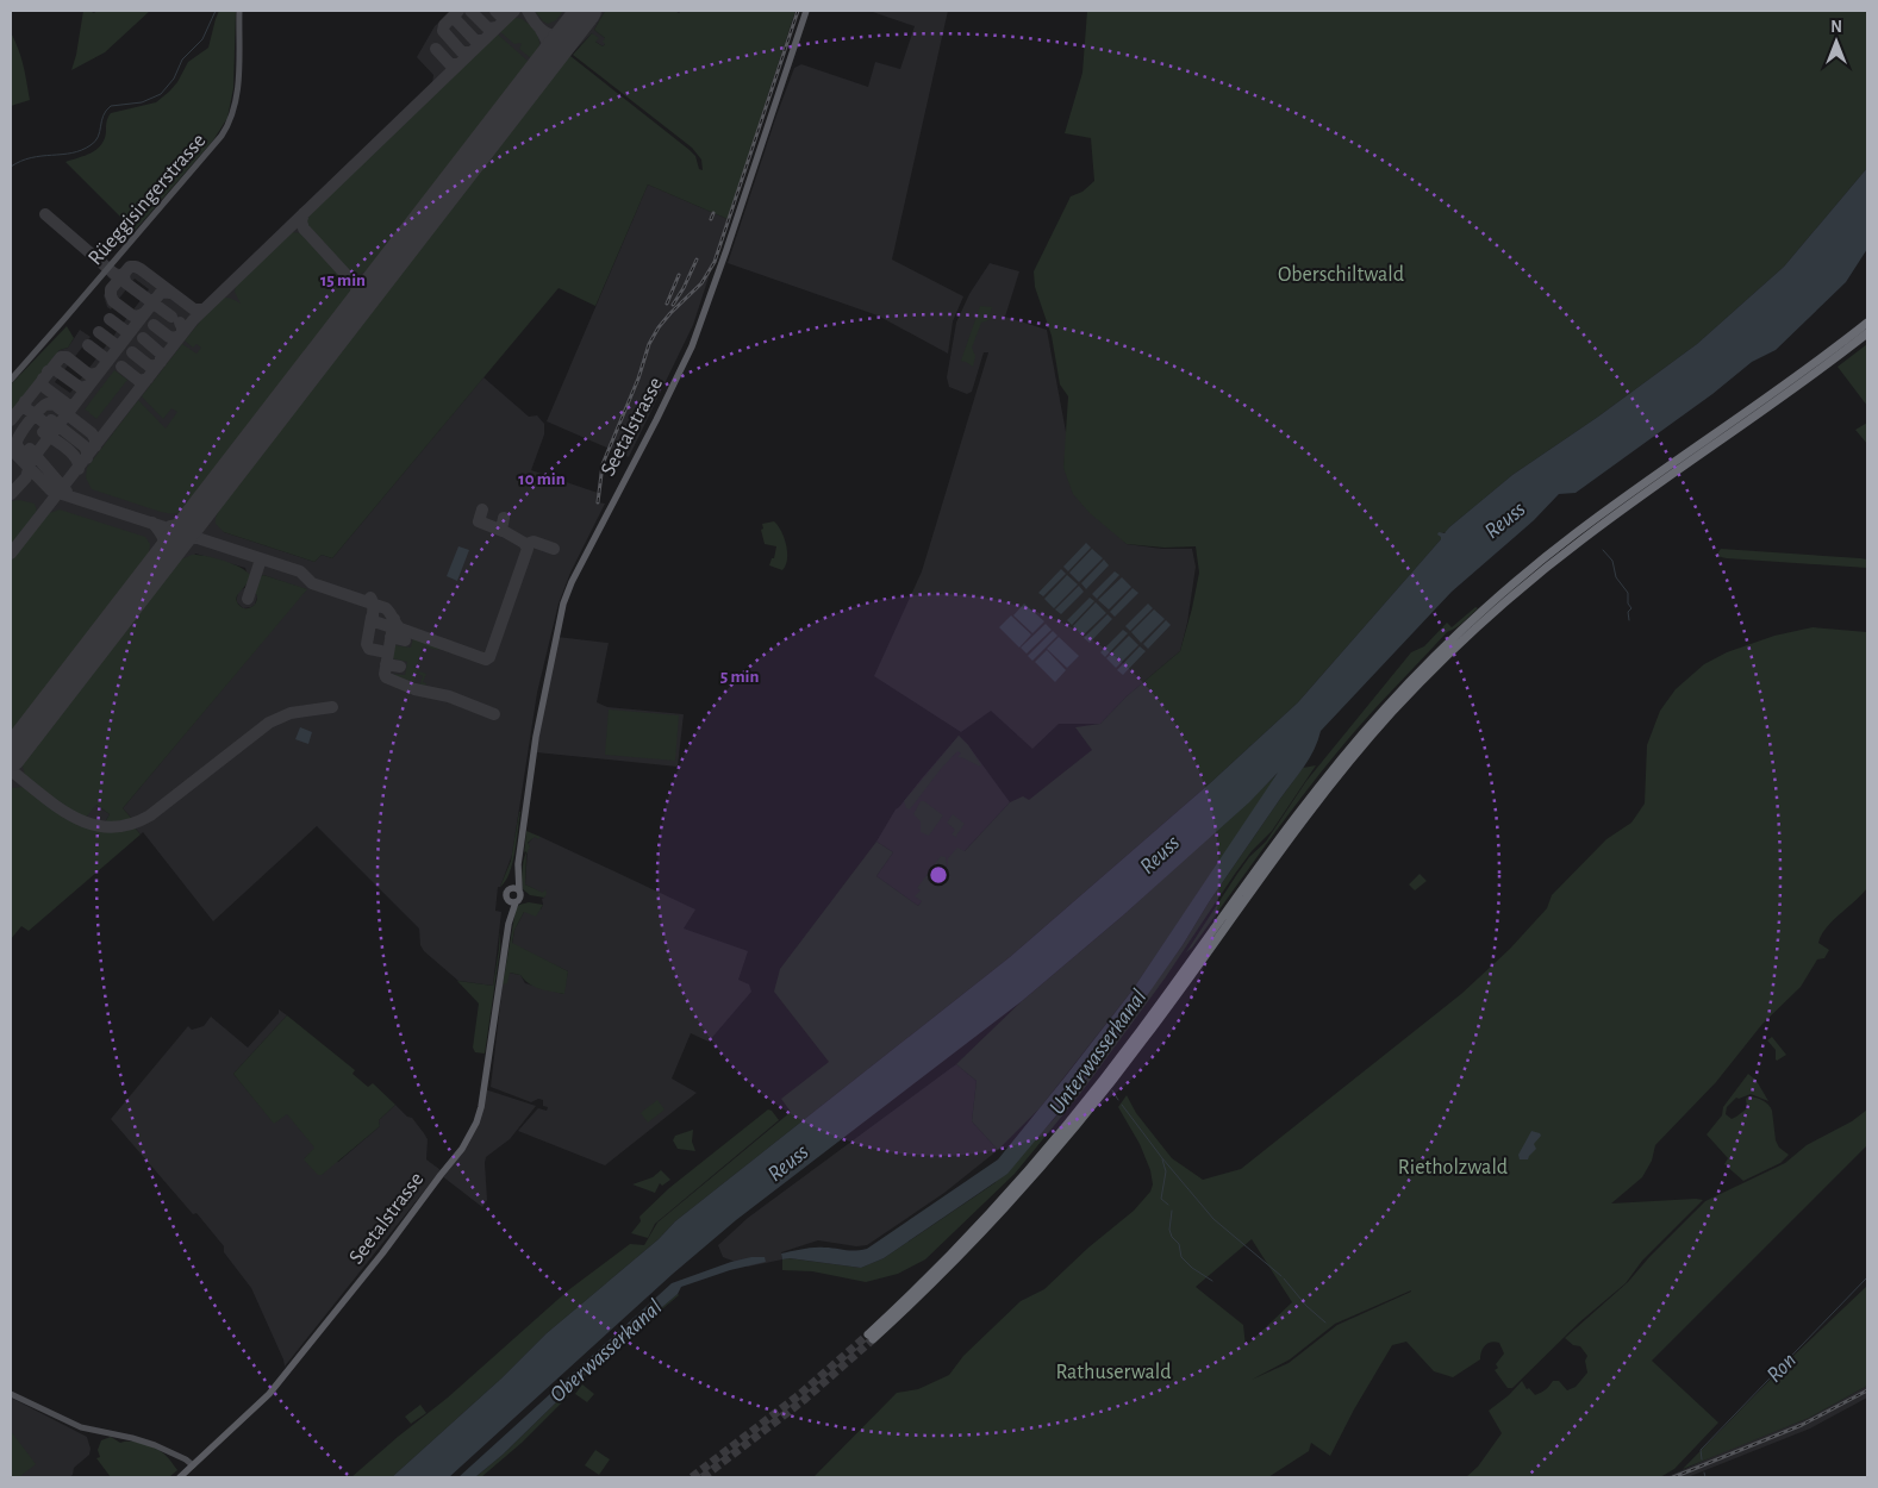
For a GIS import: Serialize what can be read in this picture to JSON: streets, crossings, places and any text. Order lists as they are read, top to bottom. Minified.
{"streets":{"main road":["Rüeggisingerstrasse","Seetalstrasse"]},"water":["Reuss","Unterwasserkanal","Oberwasserkanal","Ron"],"parks":["Oberschiltwald","Rietholzwald","Rathuserwald"],"north":"top","rings":["15 min","10 min","5 min"]}
